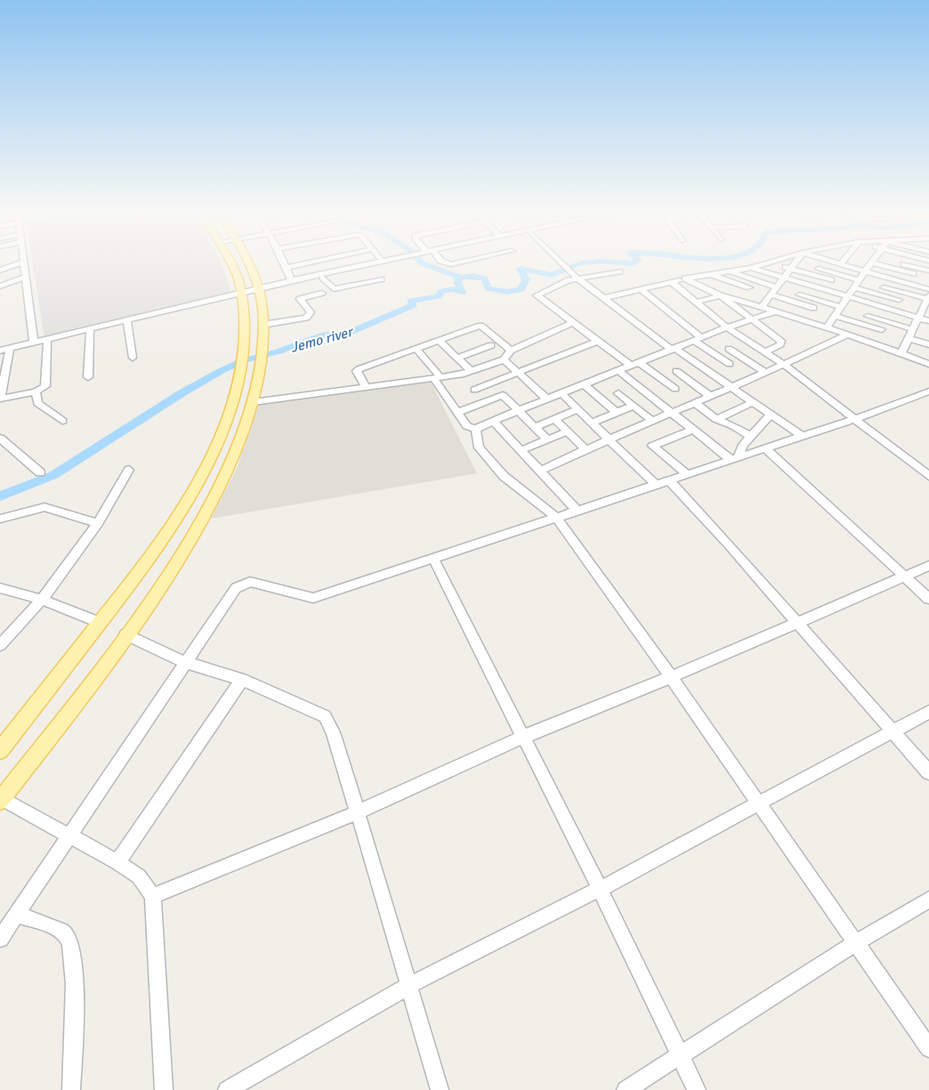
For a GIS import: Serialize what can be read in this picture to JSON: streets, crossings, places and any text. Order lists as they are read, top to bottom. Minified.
{"water":["Jemo river"]}
